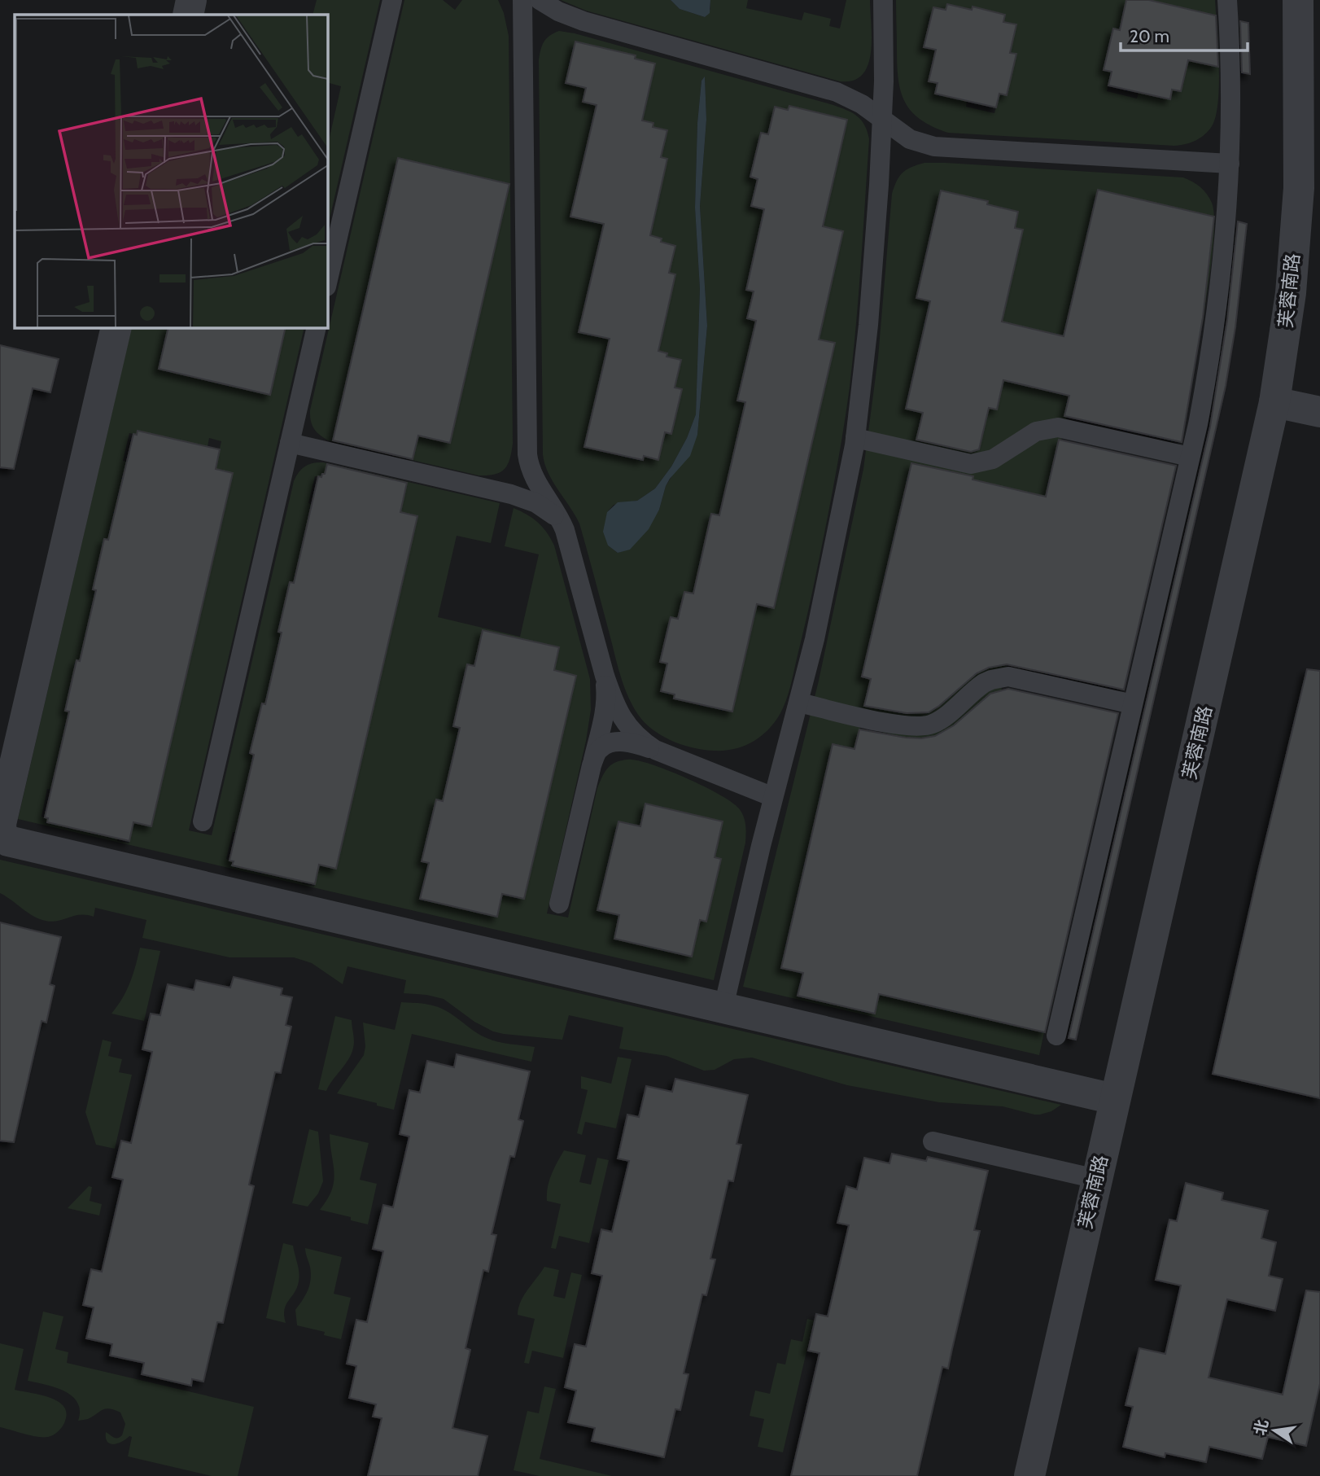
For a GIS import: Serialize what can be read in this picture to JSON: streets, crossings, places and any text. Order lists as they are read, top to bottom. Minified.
{"streets":{"street":["芙蓉南路"]},"scale_bar":"20 m","north":"left"}
